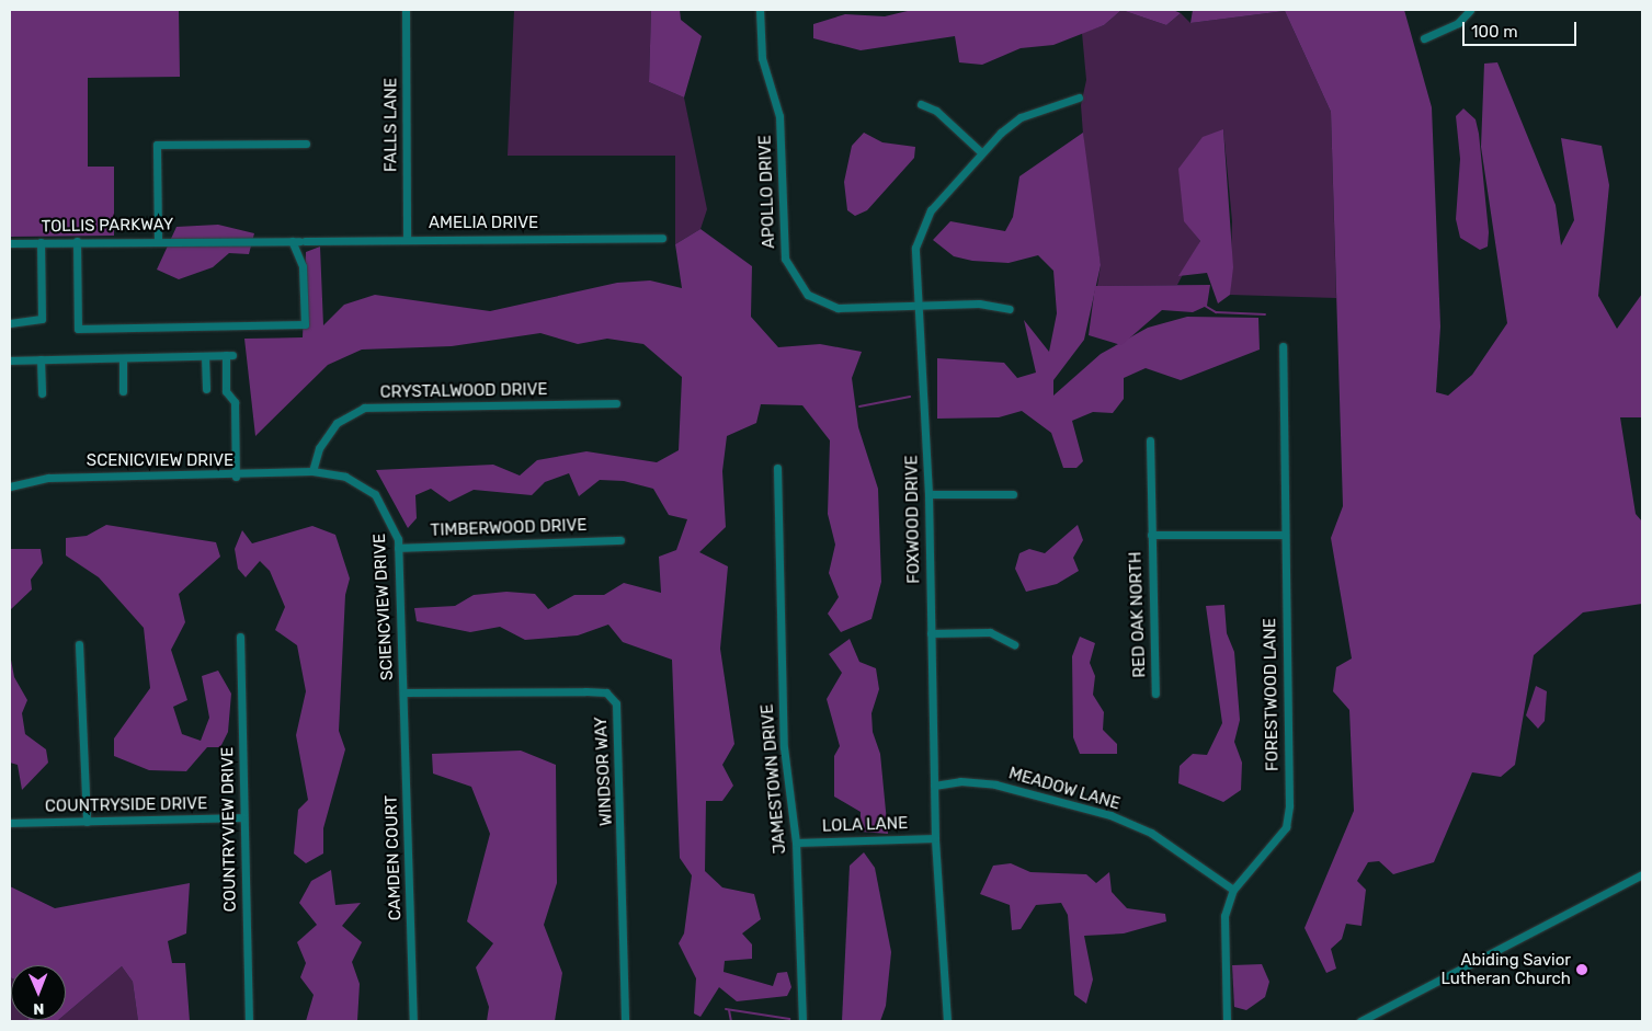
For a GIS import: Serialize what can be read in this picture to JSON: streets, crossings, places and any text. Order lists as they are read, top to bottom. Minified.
{"streets":{"street":["FALLS LANE","APOLLO DRIVE","AMELIA DRIVE","TOLLIS PARKWAY","CRYSTALWOOD DRIVE","SCENICVIEW DRIVE","FOXWOOD DRIVE","TIMBERWOOD DRIVE","SCIENCVIEW DRIVE","RED OAK NORTH","FORESTWOOD LANE","WINDSOR WAY","JAMESTOWN DRIVE","MEADOW LANE","COUNTRYSIDE DRIVE","LOLA LANE","COUNTRYVIEW DRIVE","CAMDEN COURT"]},"crossings":[["FALLS LANE","AMELIA DRIVE"],["APOLLO DRIVE","FOXWOOD DRIVE"],["AMELIA DRIVE","TOLLIS PARKWAY"],["CRYSTALWOOD DRIVE","SCENICVIEW DRIVE"],["CRYSTALWOOD DRIVE","SCIENCVIEW DRIVE"],["SCENICVIEW DRIVE","SCIENCVIEW DRIVE"],["FOXWOOD DRIVE","MEADOW LANE"],["FOXWOOD DRIVE","LOLA LANE"],["TIMBERWOOD DRIVE","SCIENCVIEW DRIVE"],["SCIENCVIEW DRIVE","WINDSOR WAY"],["SCIENCVIEW DRIVE","CAMDEN COURT"],["FORESTWOOD LANE","MEADOW LANE"],["WINDSOR WAY","CAMDEN COURT"],["JAMESTOWN DRIVE","LOLA LANE"],["COUNTRYSIDE DRIVE","COUNTRYVIEW DRIVE"]],"places":["Abiding Savior Lutheran Church"],"scale_bar":"100 m","north":"bottom"}
